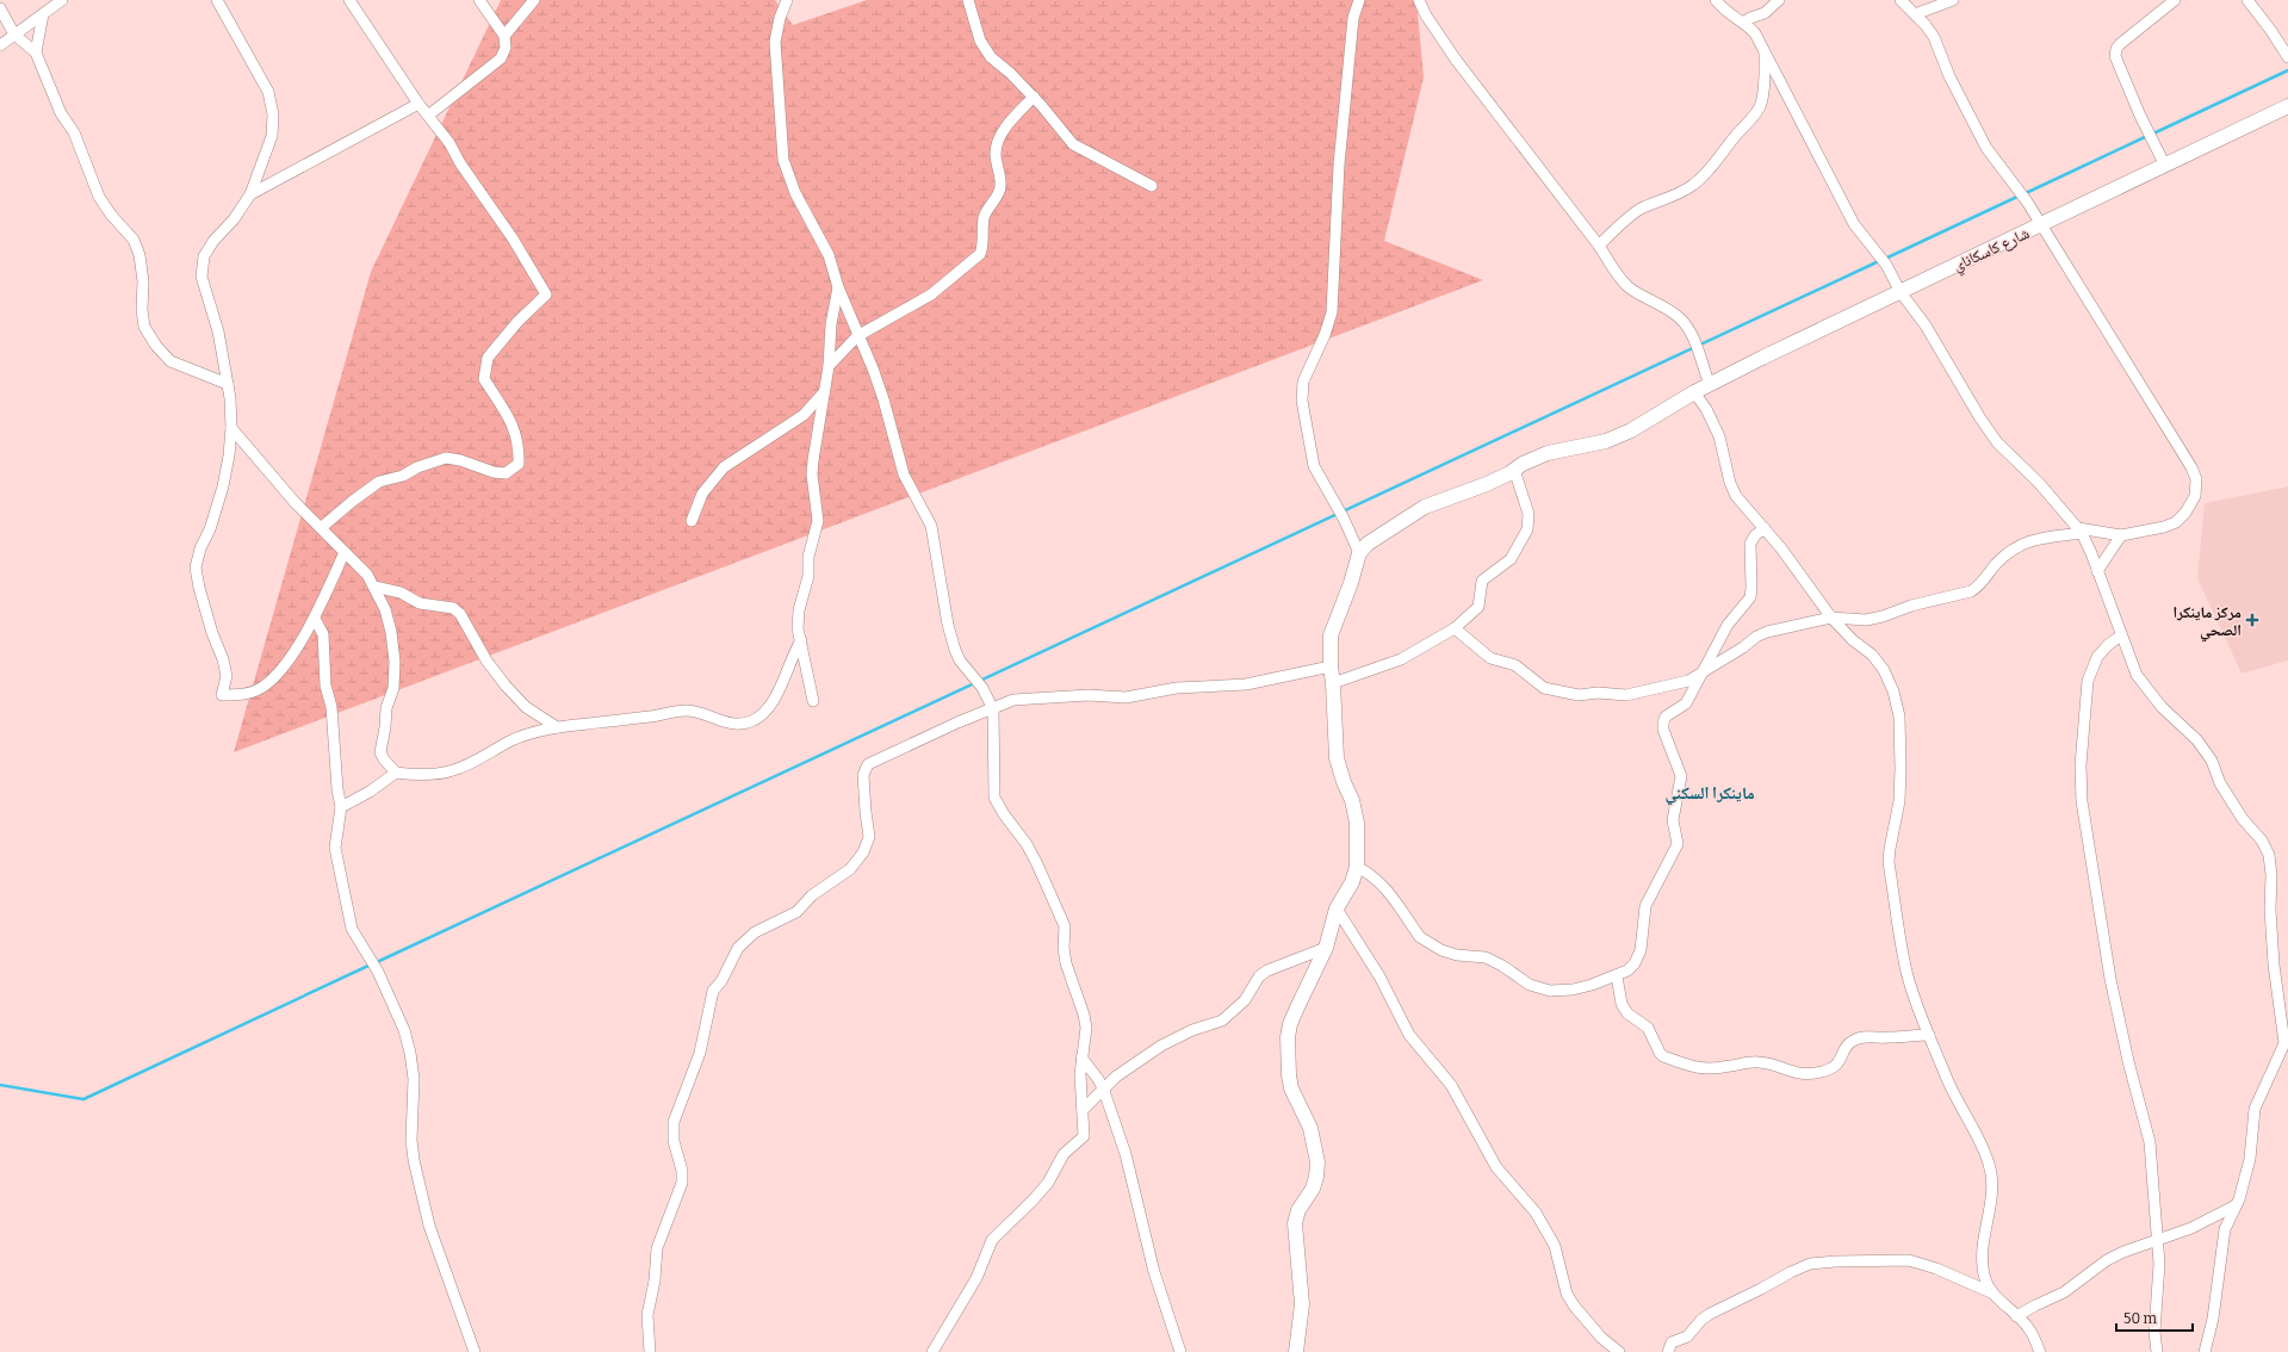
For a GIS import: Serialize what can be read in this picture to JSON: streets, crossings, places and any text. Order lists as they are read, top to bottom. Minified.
{"streets":{"street":["شارع كاسكاناي"]},"districts":["ماينكرا السكني"],"places":{"health":["مركز ماينكرا الصحي"]},"scale_bar":"50 m"}
